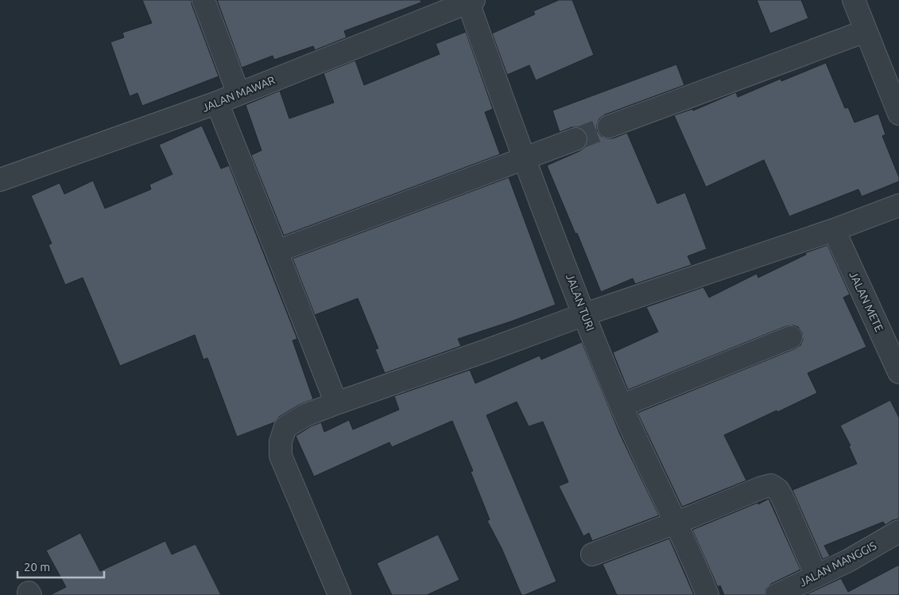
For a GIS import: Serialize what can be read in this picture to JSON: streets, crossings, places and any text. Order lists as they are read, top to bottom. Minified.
{"streets":{"street":["JALAN MAWAR","JALAN METE","JALAN TURI","JALAN MANGGIS"]},"crossings":[["JALAN MAWAR","JALAN TURI"]],"scale_bar":"20 m"}
